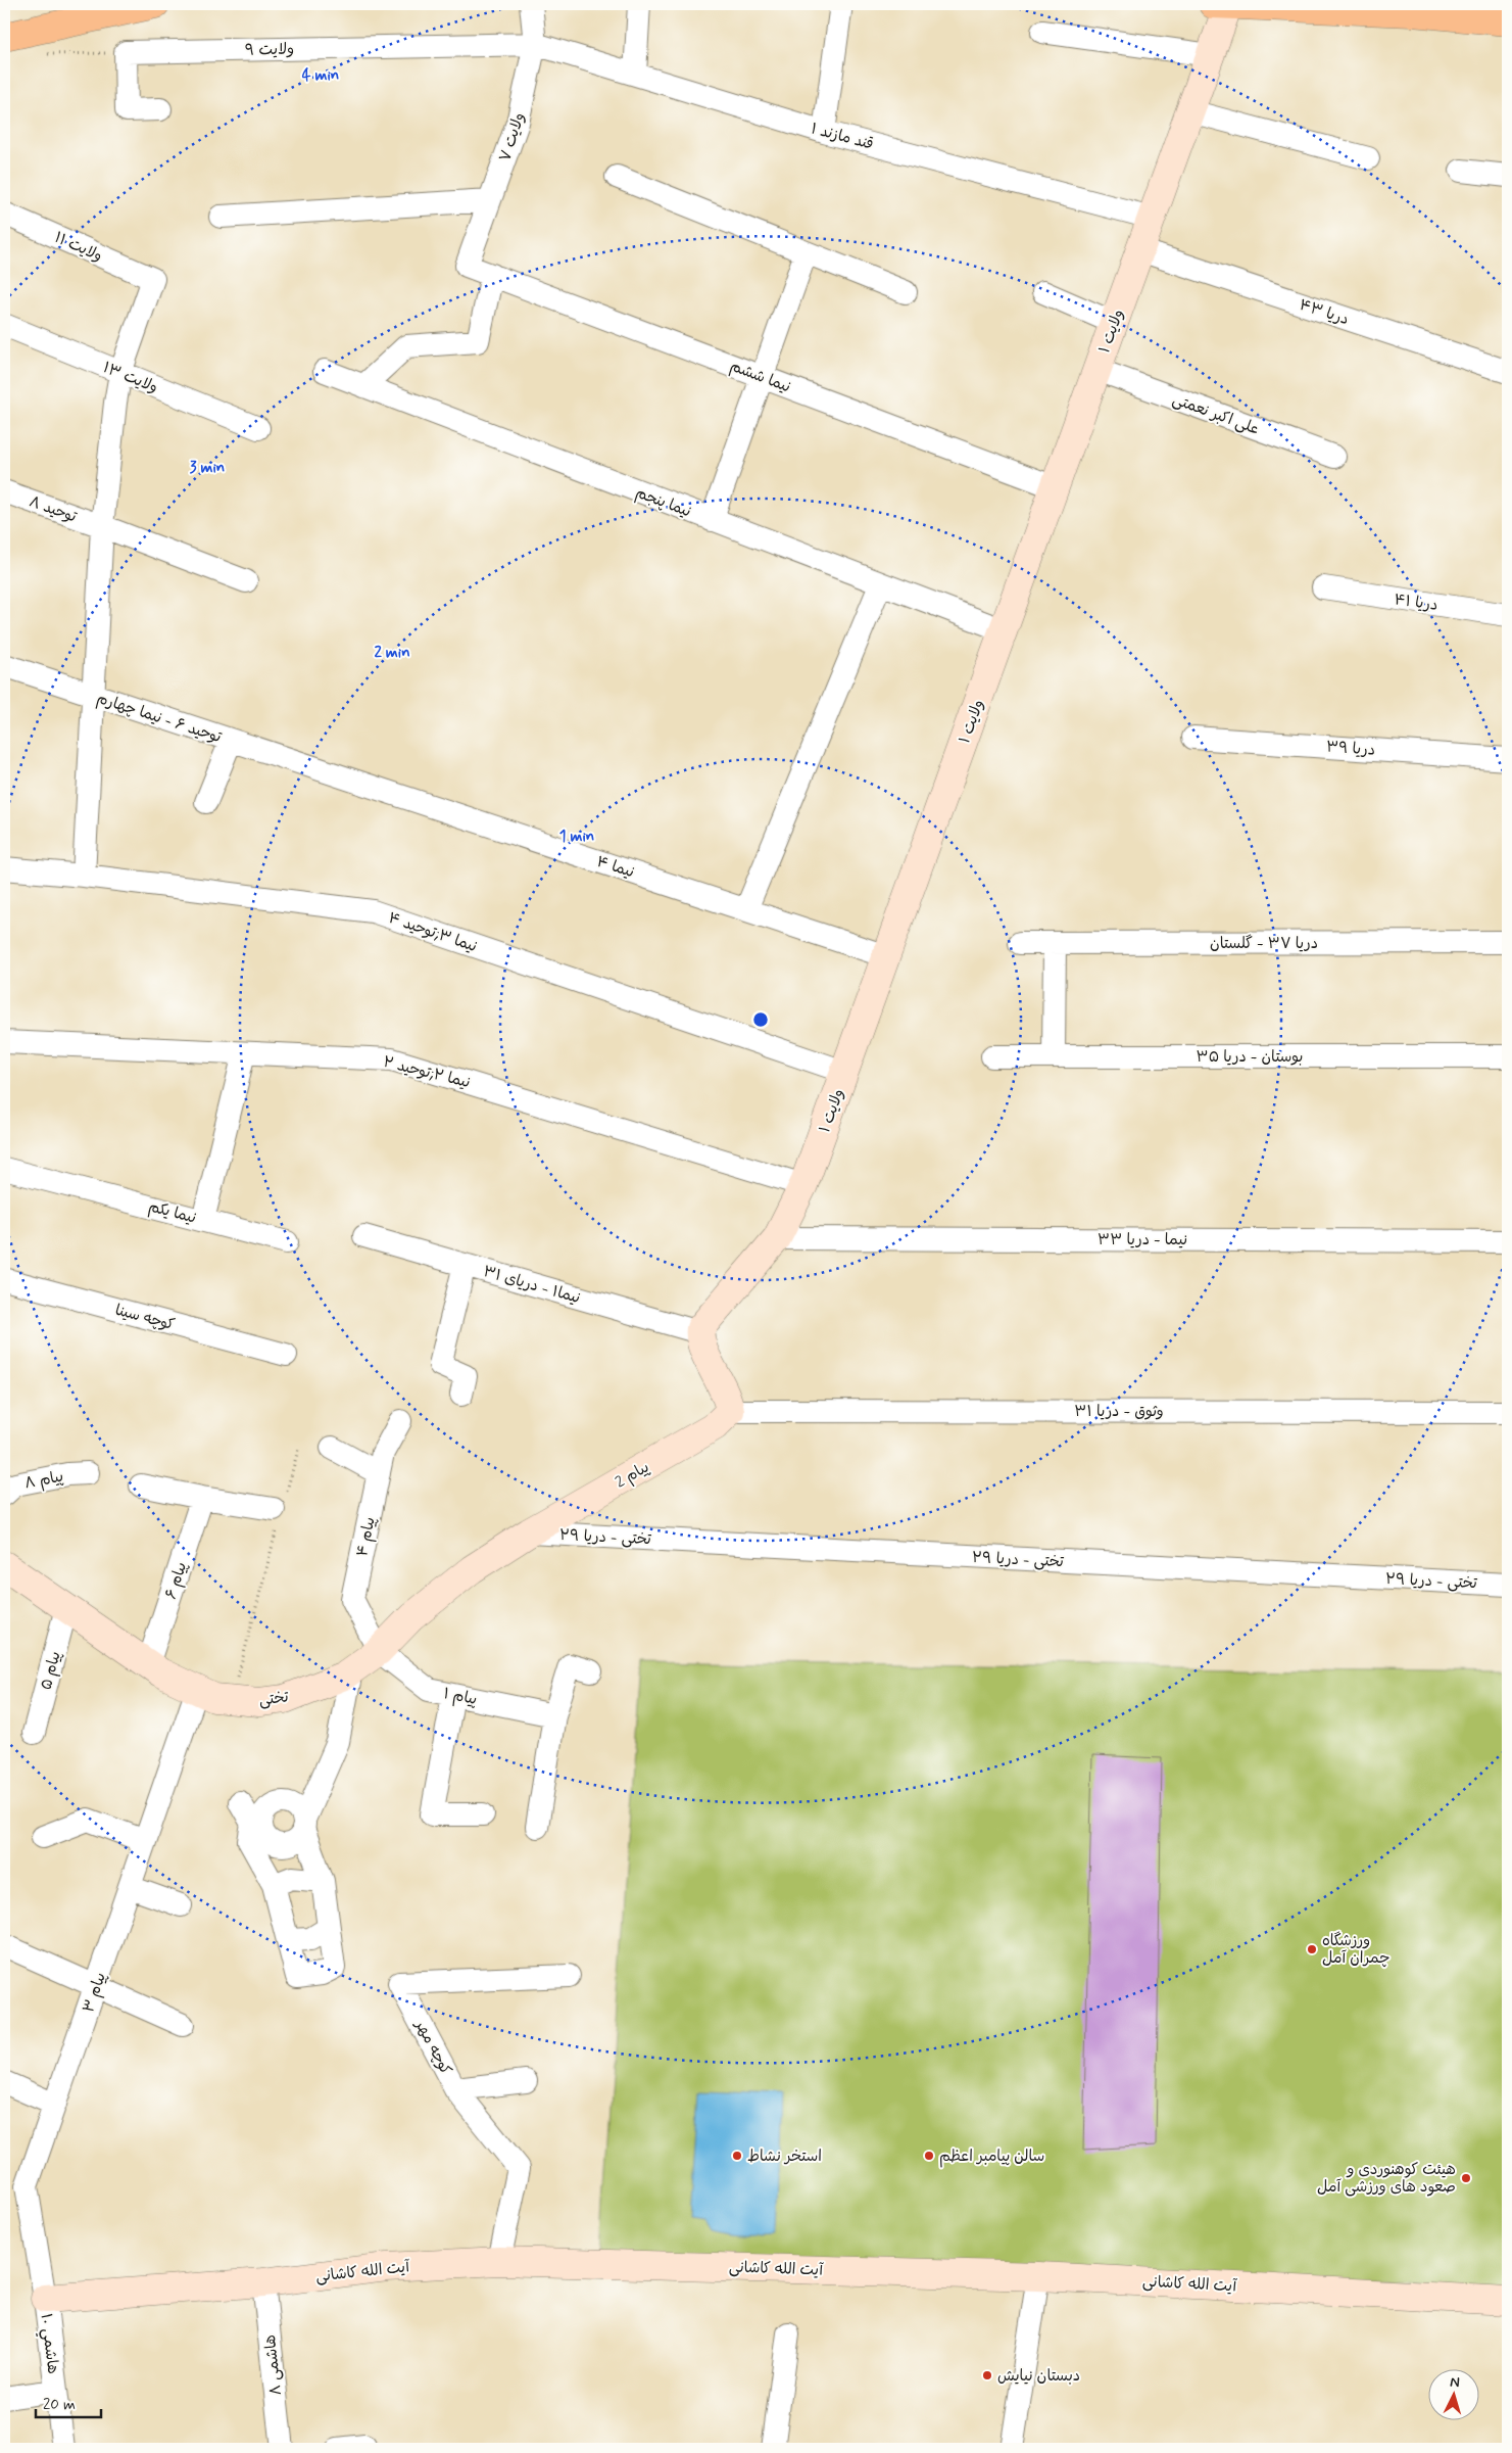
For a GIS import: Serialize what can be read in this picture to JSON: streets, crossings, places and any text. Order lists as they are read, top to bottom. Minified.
{"streets":{"street":["ولایت ۹","قند مازند ۱","ولایت ۷","ولایت ۱۱","دریا ۴۳","ولایت ۱","نیما ششم","ولایت ۱۳","علی اکبر نعمتی","نیما پنجم","توحید ۸","دریا ۴۱","توحید ۶ - نیما چهارم","دریا ۳۹","نیما ۴","نیما ۳;توحید ۴","دریا ۳۷ - گلستان","بوستان - دریا ۳۵","نیما ۲;توحید ۲","نیما یکم","نیما - دریا ۳۳","نیما۱ - دریای ۳۱","کوچه سینا","وثوق - دریا ۳۱","پیام 2","پیام ۸","پیام ۴","تختی - دریا ۲۹","پیام ۶","پیام ۵","پیام ۱","تختی","پيام ۳","کوچه مهر","آیت الله کاشانی","هاشمي ۱۰","هاشمی ۸"]},"crossings":[["ولایت ۹","قند مازند ۱"],["ولایت ۹","ولایت ۷"],["قند مازند ۱","ولایت ۷"],["قند مازند ۱","ولایت ۱"],["ولایت ۷","نیما ششم"],["ولایت ۱۱","ولایت ۱۳"],["دریا ۴۳","ولایت ۱"],["ولایت ۱","نیما ششم"],["ولایت ۱","علی اکبر نعمتی"],["ولایت ۱","نیما پنجم"],["ولایت ۱","نیما ۴"],["ولایت ۱","نیما ۳;توحید ۴"],["ولایت ۱","نیما ۲;توحید ۲"],["ولایت ۱","نیما - دریا ۳۳"],["ولایت ۱","نیما۱ - دریای ۳۱"],["توحید ۶ - نیما چهارم","نیما ۴"],["نیما ۲;توحید ۲","نیما یکم"],["وثوق - دریا ۳۱","پیام 2"],["پیام 2","تختی - دریا ۲۹"],["پیام 2","تختی"],["پیام ۴","پیام ۱"],["پیام ۴","تختی"],["تختی - دریا ۲۹","تختی"],["پیام ۶","تختی"],["پیام ۵","تختی"],["پیام ۱","تختی"],["تختی","پيام ۳"],["پيام ۳","آیت الله کاشانی"],["پيام ۳","هاشمي ۱۰"],["کوچه مهر","آیت الله کاشانی"],["آیت الله کاشانی","هاشمي ۱۰"],["آیت الله کاشانی","هاشمی ۸"]],"places":["ورزشگاه چمران آمل","استخر نشاط","سالن پیامبر اعظم","هیئت کوهنوردی و صعود های ورزشی آمل","دبستان نیایش"],"scale_bar":"20 m","north":"top","rings":["4 min","3 min","2 min","1 min"]}
